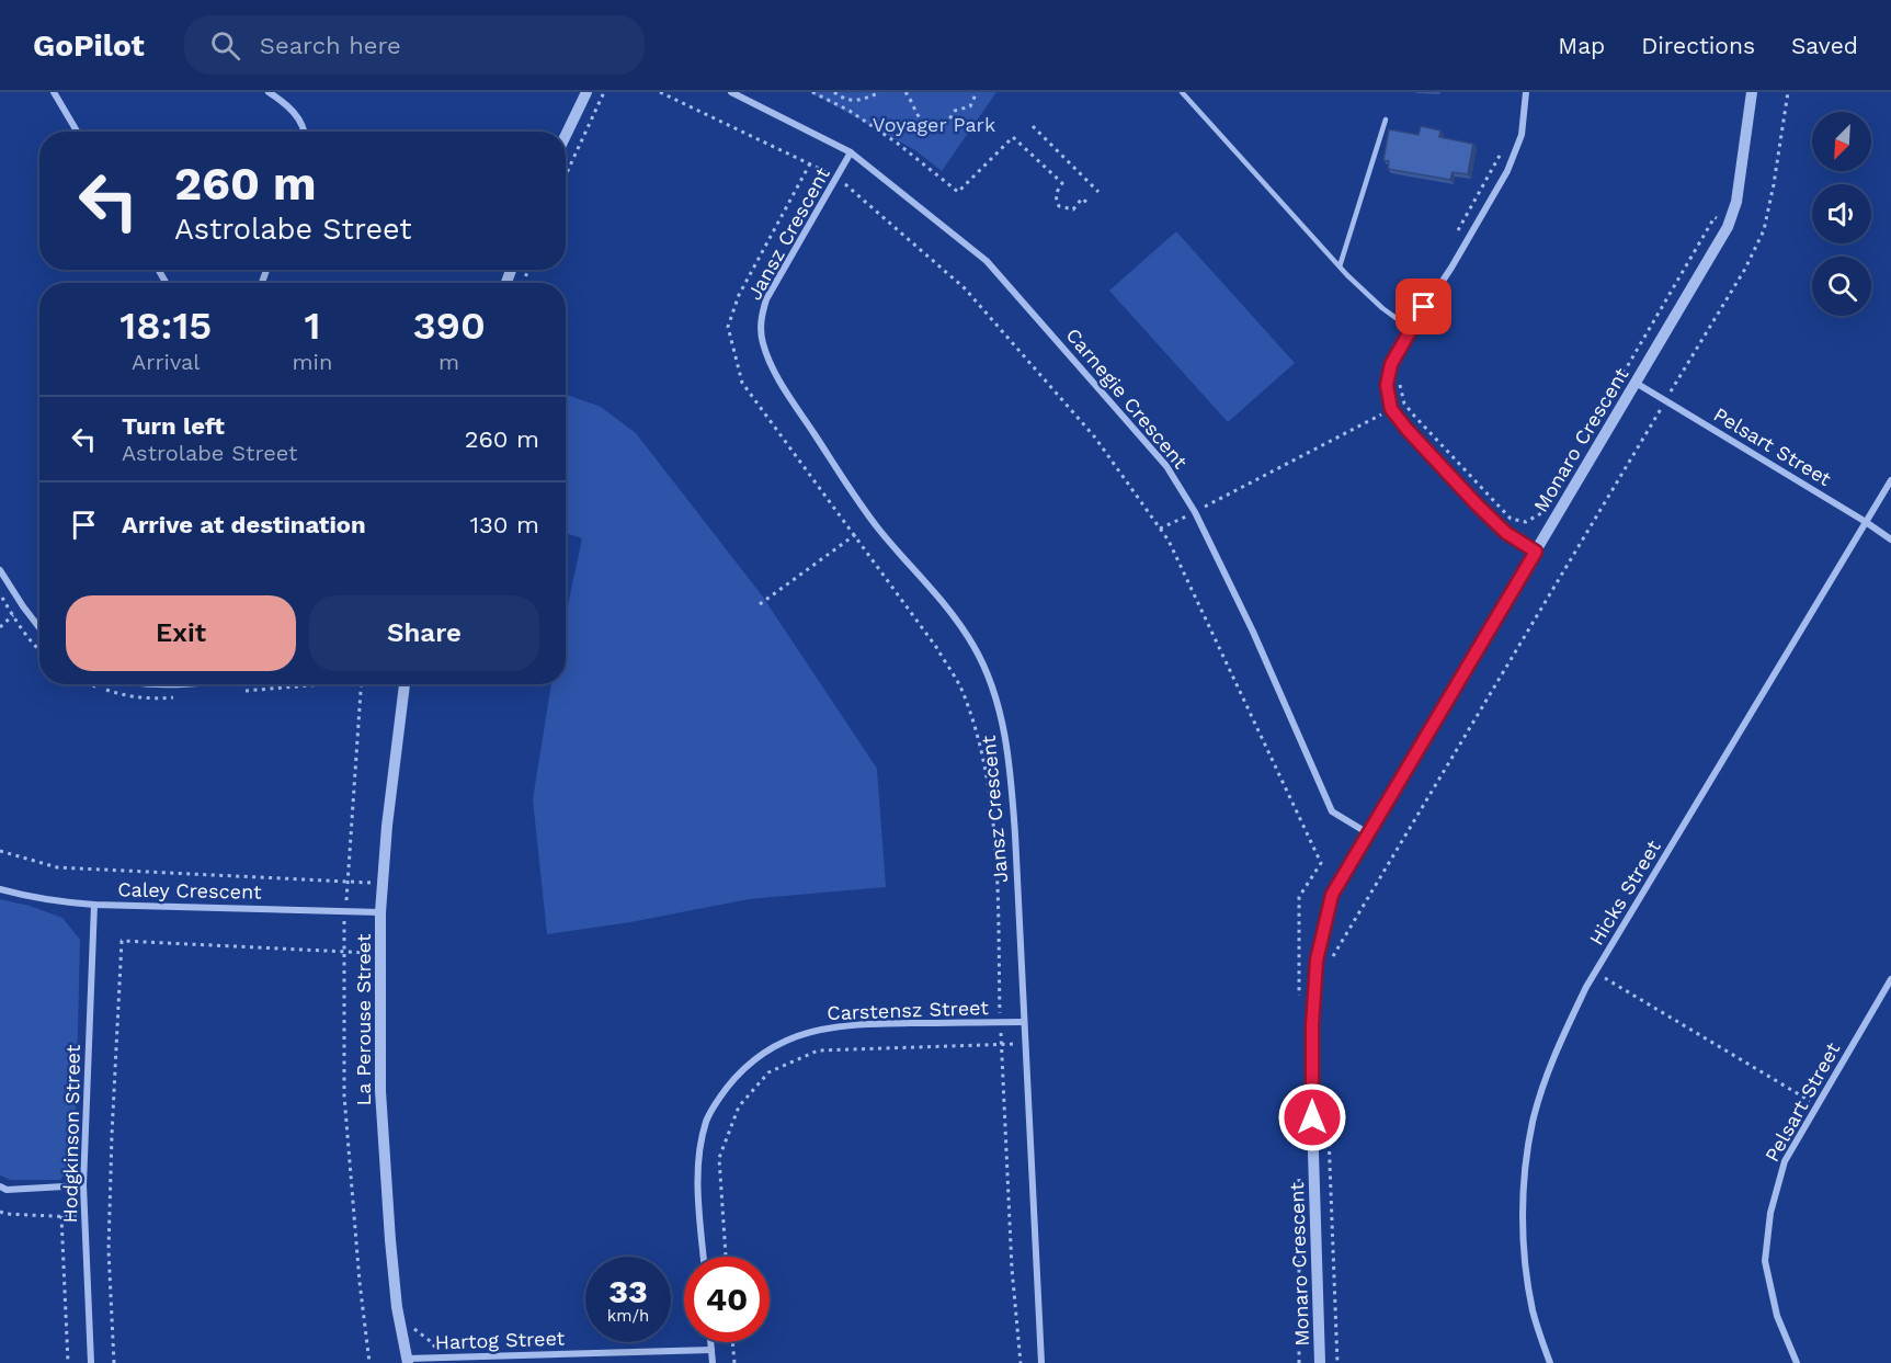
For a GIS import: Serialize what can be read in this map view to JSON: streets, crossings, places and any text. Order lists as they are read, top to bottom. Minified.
{"streets":{"street":["Jansz Crescent","Carnegie Crescent","Monaro Crescent","Pelsart Street","Caley Crescent","Hicks Street","Carstensz Street","La Perouse Street","Hodgkinson Street","Hartog Street"]},"crossings":[["Jansz Crescent","Carnegie Crescent"],["Jansz Crescent","Carstensz Street"],["Carnegie Crescent","Monaro Crescent"],["Monaro Crescent","Pelsart Street"],["Pelsart Street","Hicks Street"],["Caley Crescent","La Perouse Street"],["Caley Crescent","Hodgkinson Street"],["La Perouse Street","Hartog Street"]],"parks":["Voyager Park"],"north":"bottom left","page":{"header":"GoPilot","search":"Search here","nav":["Map","Directions","Saved"],"turn":["260 m","Astrolabe Street"],"eta":["18:15","Arrival","1","min","390","m"],"list":[{"name":"Turn left","note":"Astrolabe Street","value":"260 m"},{"name":"Arrive at destination","value":"130 m"}],"buttons":["Exit","Share"],"speed":"33 km/h","limit":"40"}}
